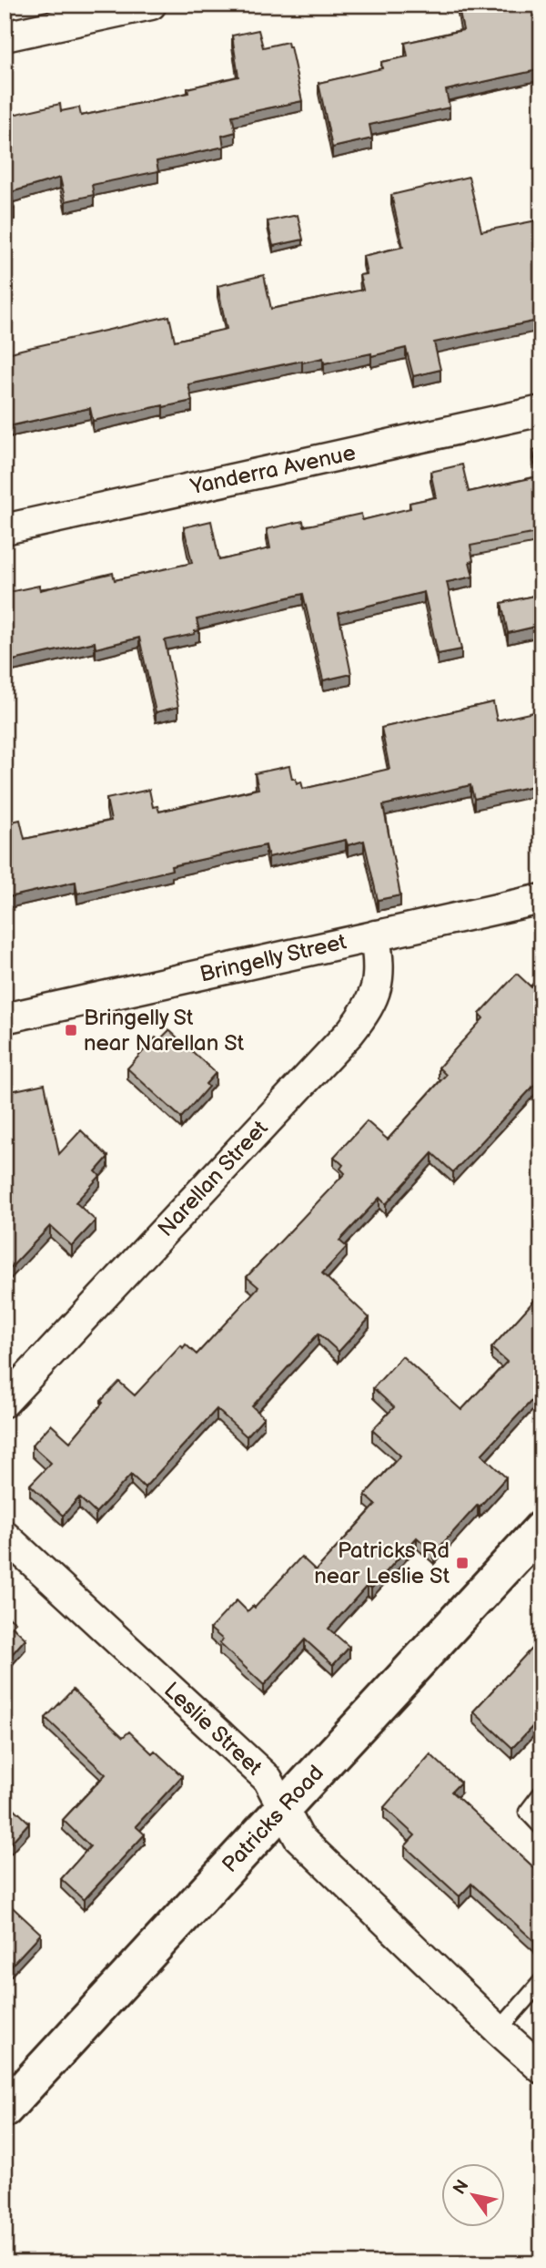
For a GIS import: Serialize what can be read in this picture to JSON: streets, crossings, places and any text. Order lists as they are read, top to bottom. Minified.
{"streets":{"main road":["Patricks Road"],"street":["Yanderra Avenue","Bringelly Street","Narellan Street","Leslie Street"]},"crossings":[["Bringelly Street","Narellan Street"],["Leslie Street","Patricks Road"]],"places":{"transit":["Bringelly St near Narellan St","Patricks Rd near Leslie St"]},"north":"top left"}
